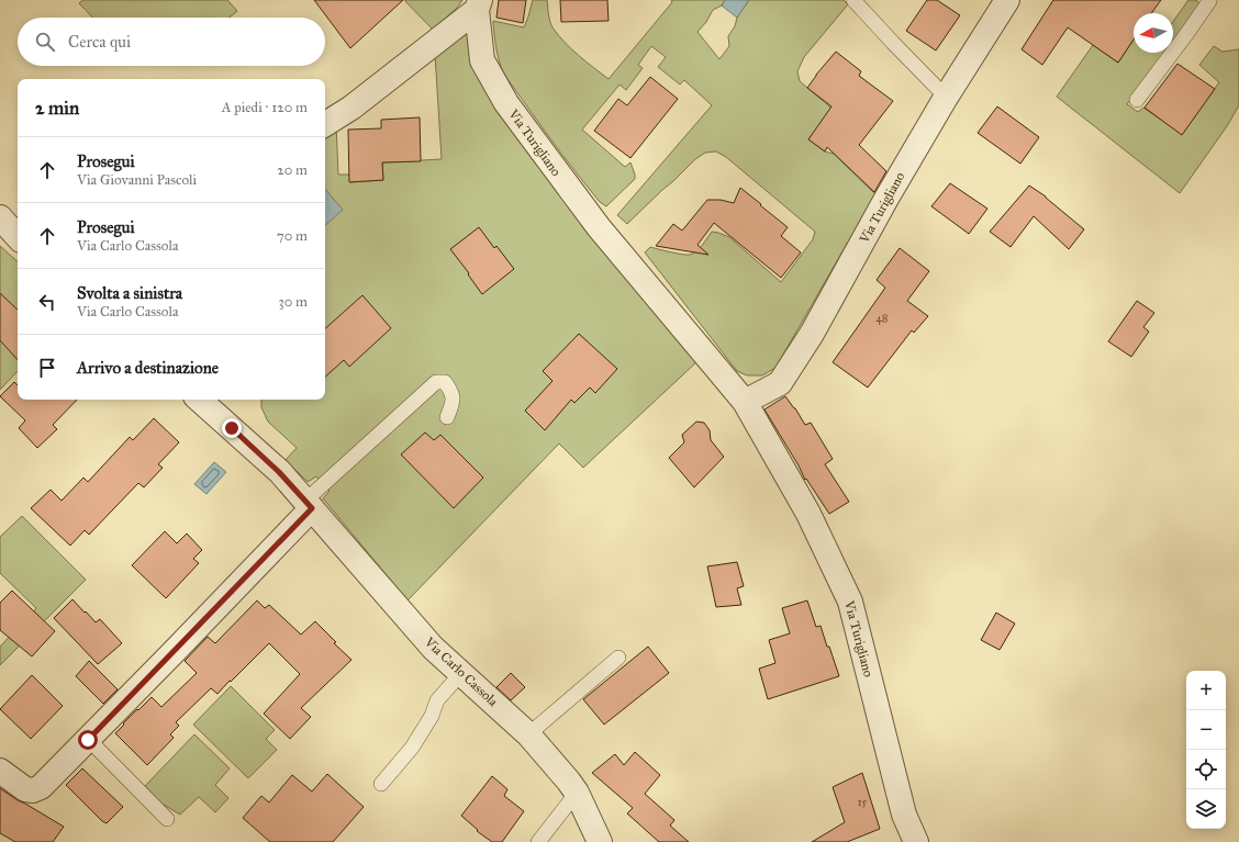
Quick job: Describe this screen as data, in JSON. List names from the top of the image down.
{
  "streets": {
    "street": ["Via Turigliano", "Via Carlo Cassola"]
  },
  "house_numbers": ["48", "15"],
  "north": "left",
  "page": {
    "search": "Cerca qui",
    "heading": ["2 min", "A piedi · 120 m"],
    "list": [
      ["Prosegui", "Via Giovanni Pascoli", "20 m"],
      ["Prosegui", "Via Carlo Cassola", "70 m"],
      ["Svolta a sinistra", "Via Carlo Cassola", "30 m"],
      "Arrivo a destinazione"
    ],
    "map_buttons": ["+", "−"]
  }
}
